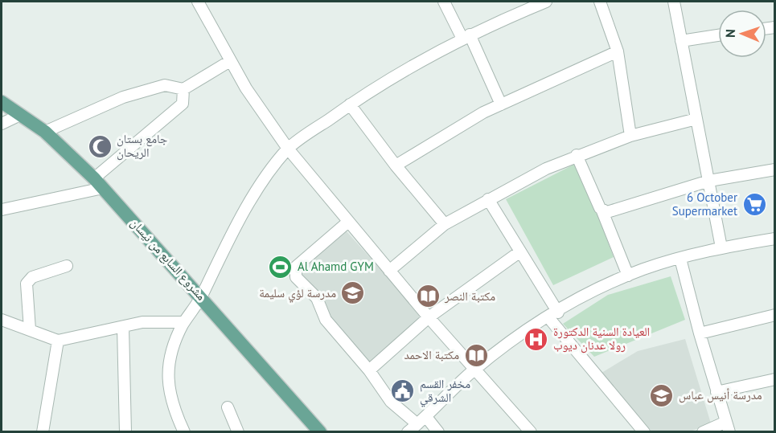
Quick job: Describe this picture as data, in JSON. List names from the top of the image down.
{
  "streets": {
    "main road": ["مشروع السابع من نيسان"]
  },
  "places": {
    "mosque": ["جامع بستان الريحان"],
    "supermarket": ["6 October Supermarket"],
    "sports": ["Al Ahamd GYM"],
    "school or university": ["مدرسة لؤي سليمة", "مدرسة أنيس عباس"],
    "library": ["مكتبة النصر", "مكتبة الاحمد"],
    "hospital": ["العيادة السنية الدكتورة رولا عدنان ديوب"],
    "public building": ["مخفر القسم الشرقي"]
  },
  "north": "left"
}
